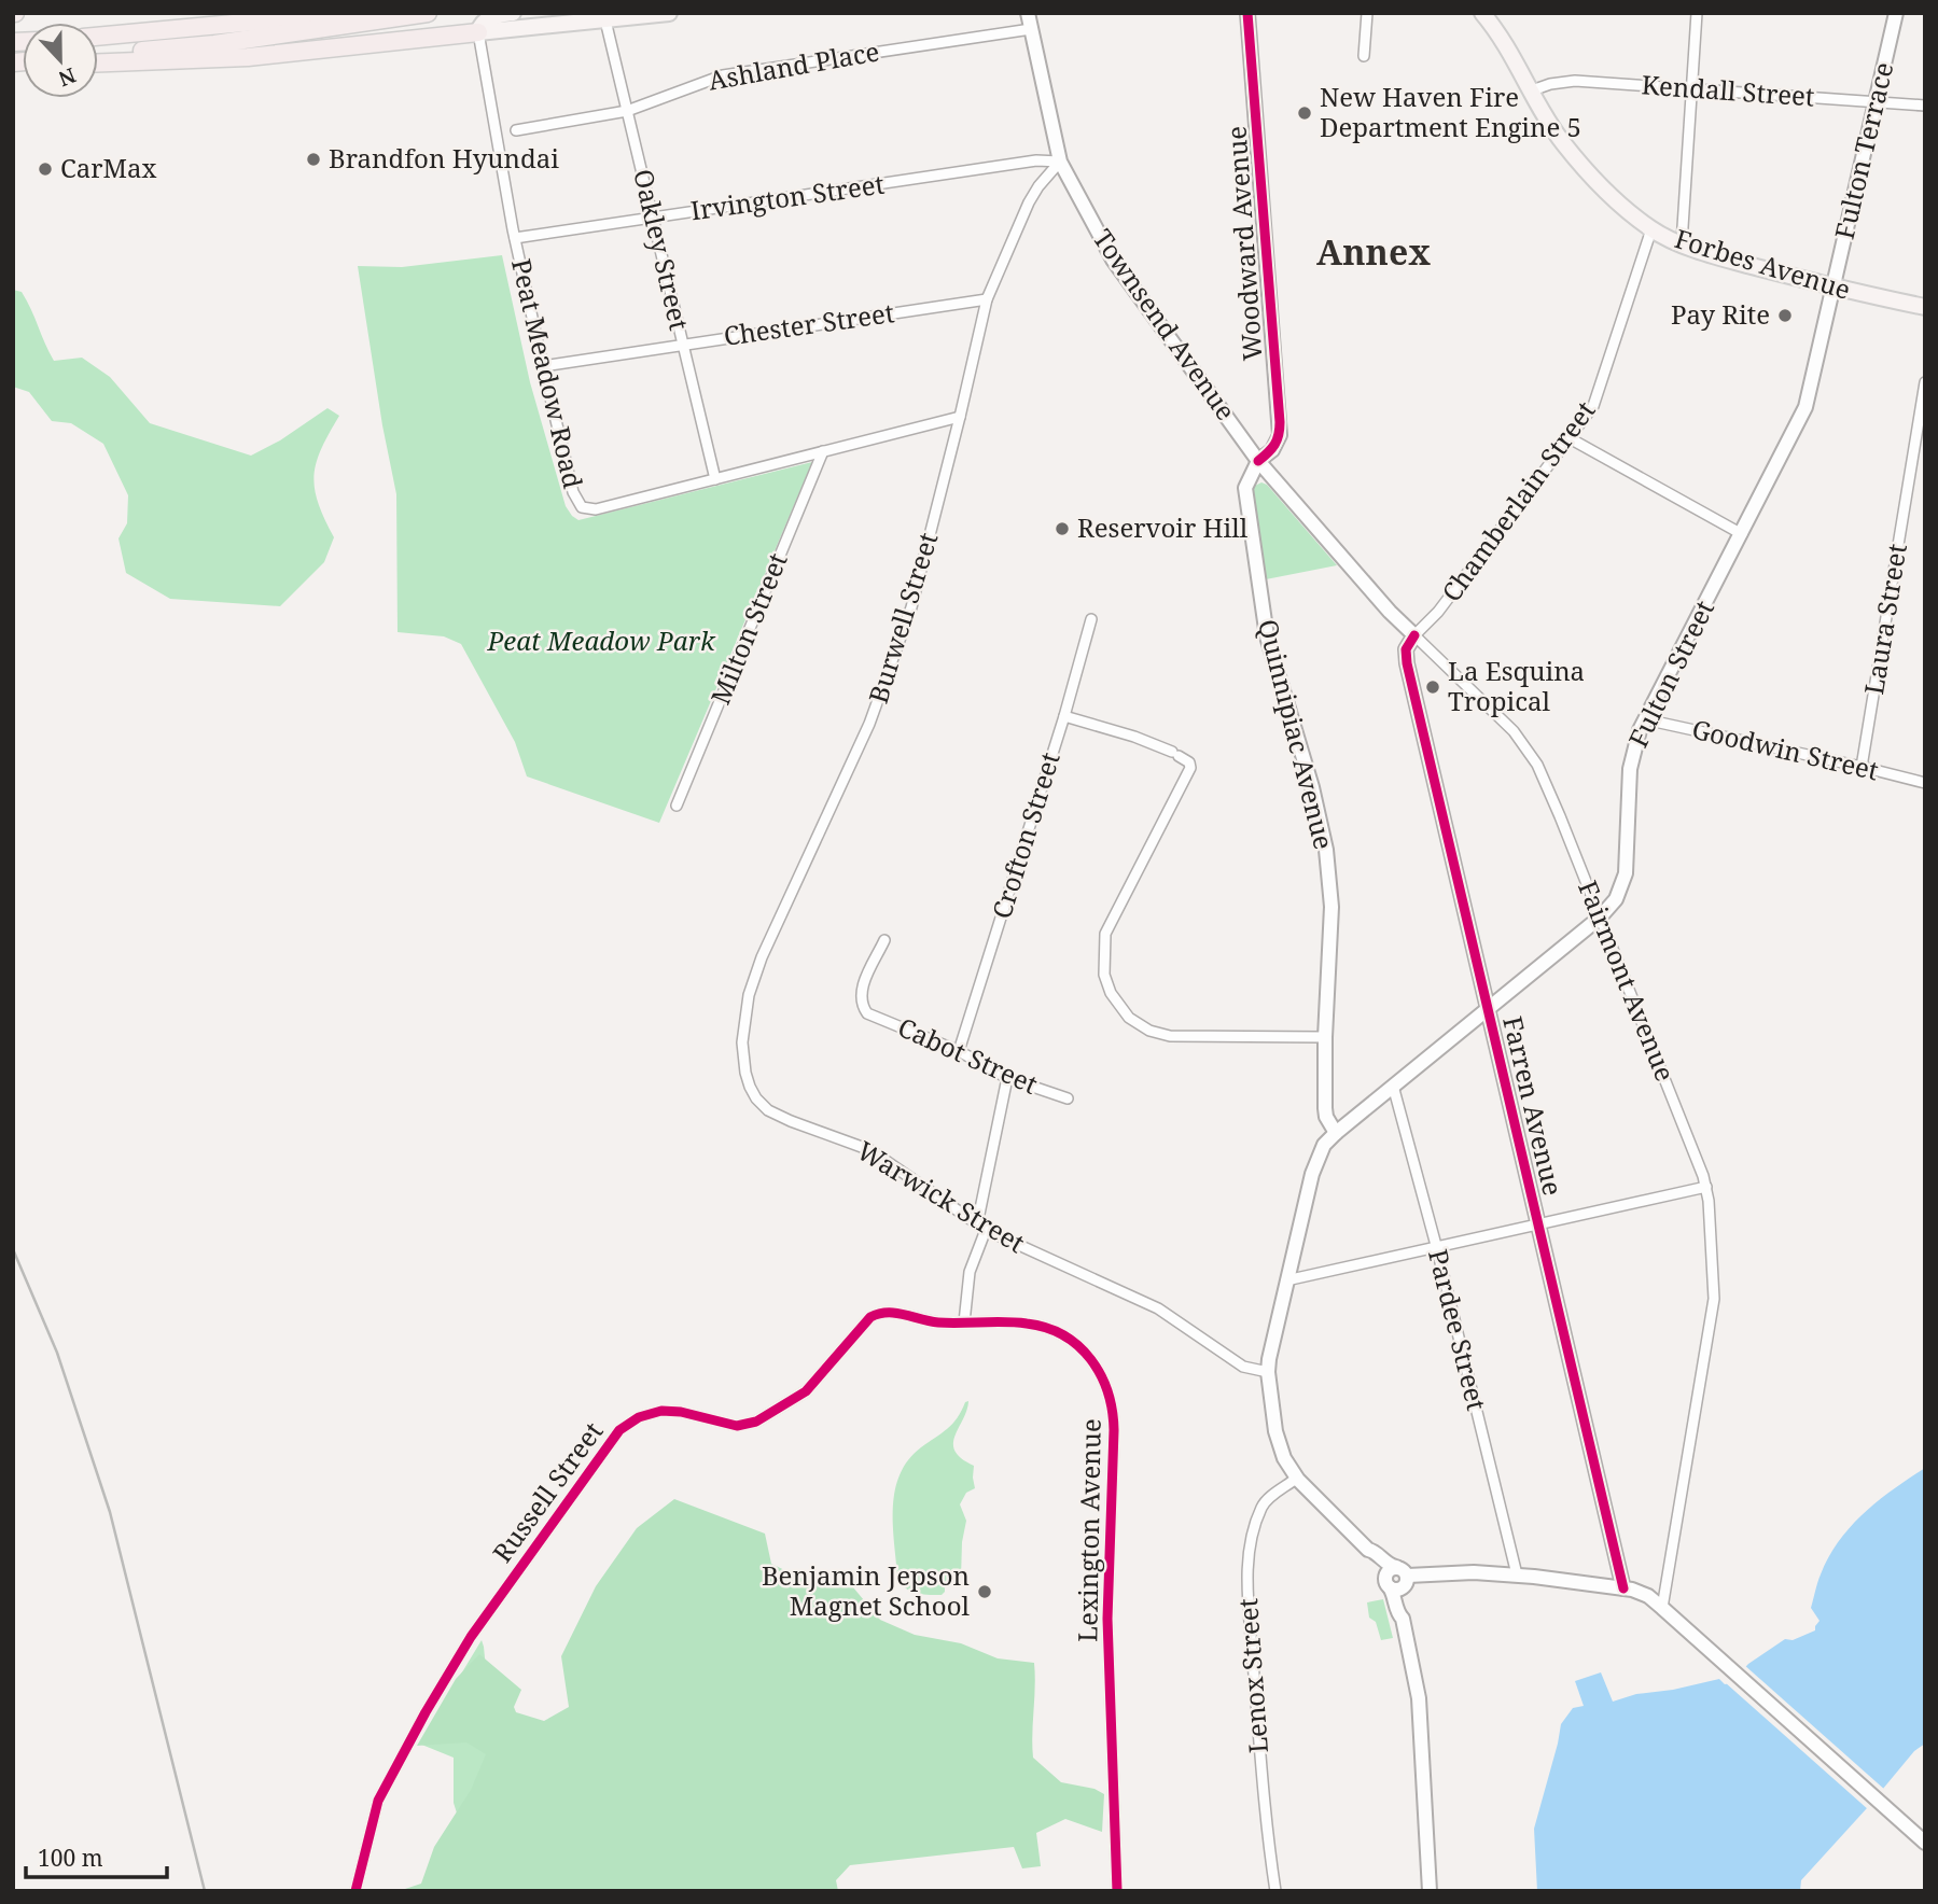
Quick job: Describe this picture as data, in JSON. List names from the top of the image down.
{
  "streets": {
    "main road": [
      "Fulton Terrace",
      "Woodward Avenue",
      "Forbes Avenue",
      "Townsend Avenue",
      "Fulton Street",
      "Quinnipiac Avenue",
      "Fairmont Avenue",
      "Farren Avenue"
    ],
    "street": [
      "Ashland Place",
      "Kendall Street",
      "Irvington Street",
      "Oakley Street",
      "Chester Street",
      "Peat Meadow Road",
      "Chamberlain Street",
      "Burwell Street",
      "Laura Street",
      "Milton Street",
      "Goodwin Street",
      "Crofton Street",
      "Cabot Street",
      "Warwick Street",
      "Pardee Street",
      "Russell Street",
      "Lexington Avenue",
      "Lenox Street"
    ]
  },
  "crossings": [
    ["Ashland Place", "Oakley Street"],
    ["Ashland Place", "Townsend Avenue"],
    ["Kendall Street", "Fulton Terrace"],
    ["Kendall Street", "Forbes Avenue"],
    ["Fulton Terrace", "Forbes Avenue"],
    ["Fulton Terrace", "Fulton Street"],
    ["Irvington Street", "Oakley Street"],
    ["Irvington Street", "Townsend Avenue"],
    ["Irvington Street", "Peat Meadow Road"],
    ["Irvington Street", "Burwell Street"],
    ["Woodward Avenue", "Townsend Avenue"],
    ["Woodward Avenue", "Quinnipiac Avenue"],
    ["Woodward Avenue", "Fairmont Avenue"],
    ["Oakley Street", "Chester Street"],
    ["Oakley Street", "Peat Meadow Road"],
    ["Forbes Avenue", "Chamberlain Street"],
    ["Forbes Avenue", "Fulton Street"],
    ["Chester Street", "Peat Meadow Road"],
    ["Chester Street", "Burwell Street"],
    ["Townsend Avenue", "Burwell Street"],
    ["Townsend Avenue", "Quinnipiac Avenue"],
    ["Townsend Avenue", "Fairmont Avenue"],
    ["Peat Meadow Road", "Burwell Street"],
    ["Peat Meadow Road", "Milton Street"],
    ["Chamberlain Street", "Fairmont Avenue"],
    ["Chamberlain Street", "Farren Avenue"],
    ["Burwell Street", "Warwick Street"],
    ["Laura Street", "Goodwin Street"],
    ["Fulton Street", "Quinnipiac Avenue"],
    ["Fulton Street", "Goodwin Street"],
    ["Fulton Street", "Fairmont Avenue"],
    ["Fulton Street", "Farren Avenue"],
    ["Fulton Street", "Pardee Street"],
    ["Quinnipiac Avenue", "Fairmont Avenue"],
    ["Crofton Street", "Cabot Street"],
    ["Fairmont Avenue", "Farren Avenue"],
    ["Russell Street", "Lexington Avenue"]
  ],
  "districts": ["Annex"],
  "parks": ["Peat Meadow Park"],
  "places": [
    "New Haven Fire Department Engine 5",
    "Brandfon Hyundai",
    "CarMax",
    "Pay Rite",
    "Reservoir Hill",
    "La Esquina Tropical",
    "Benjamin Jepson Magnet School"
  ],
  "scale_bar": "100 m",
  "north": "bottom"
}
